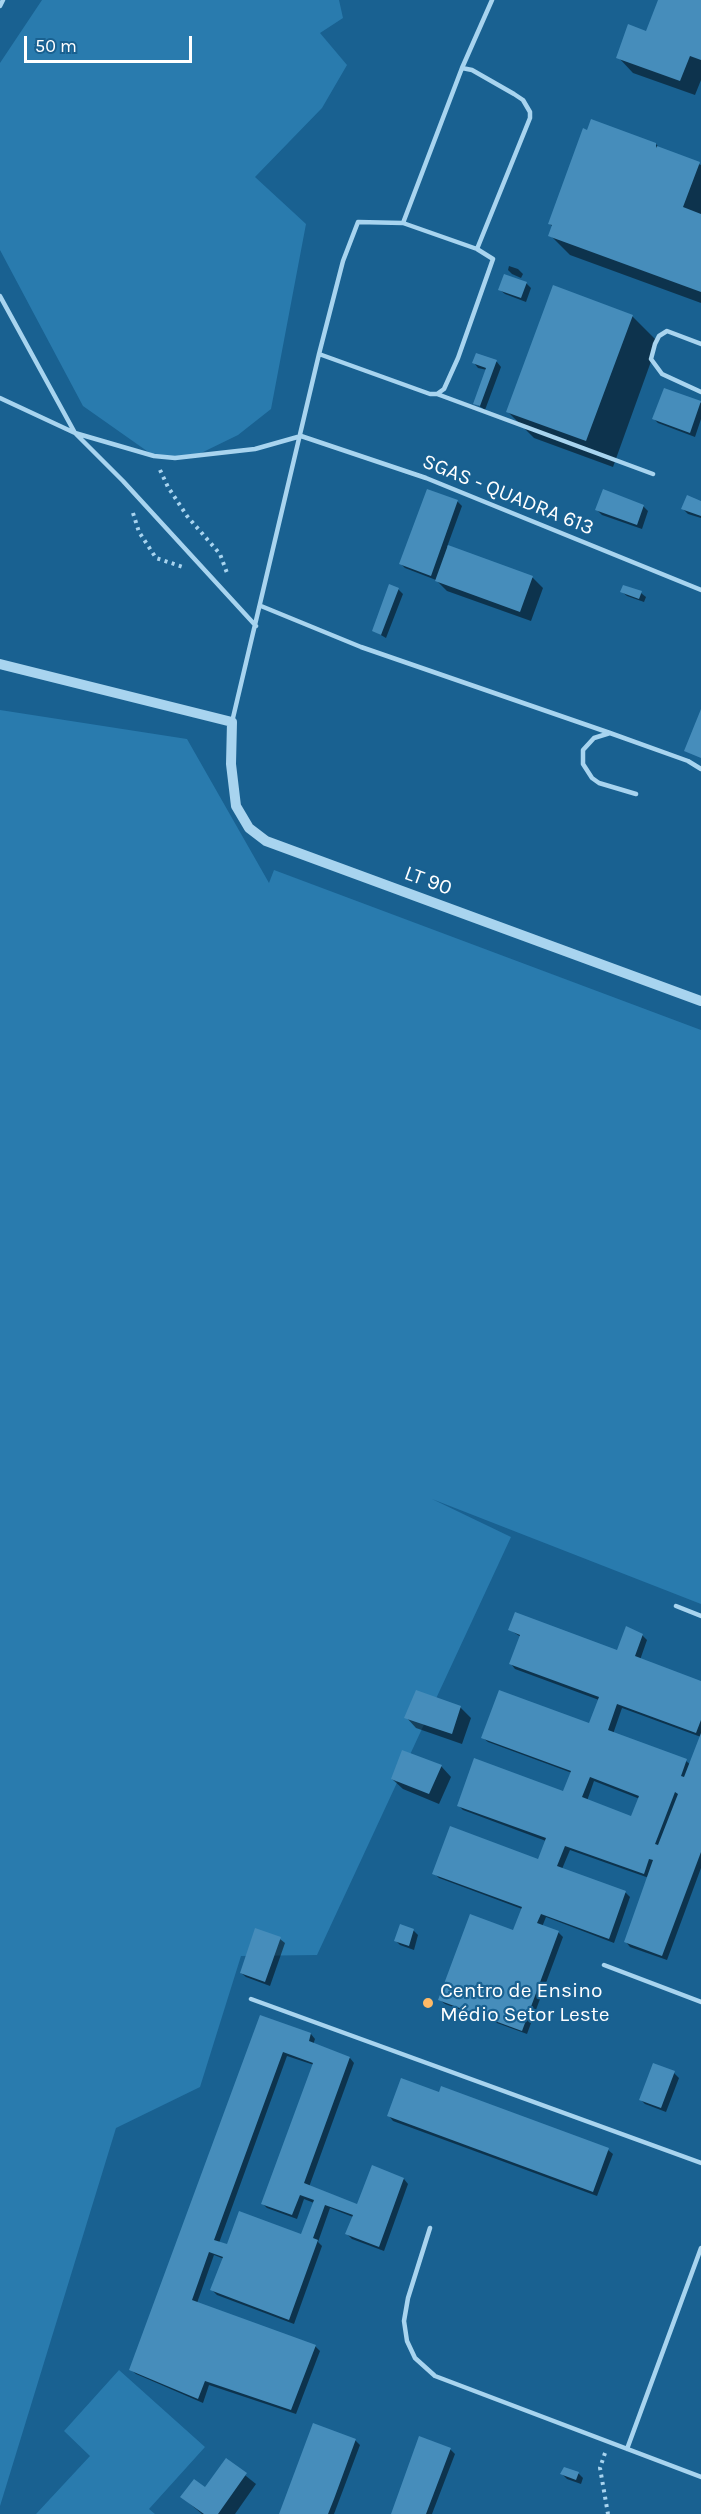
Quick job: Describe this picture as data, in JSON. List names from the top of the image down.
{
  "streets": {
    "street": ["LT 90"],
    "lane": ["SGAS - QUADRA 613"]
  },
  "crossings": [
    ["SGAS - QUADRA 613", "LT 90"]
  ],
  "places": ["Centro de Ensino Médio Setor Leste"],
  "scale_bar": "50 m"
}
